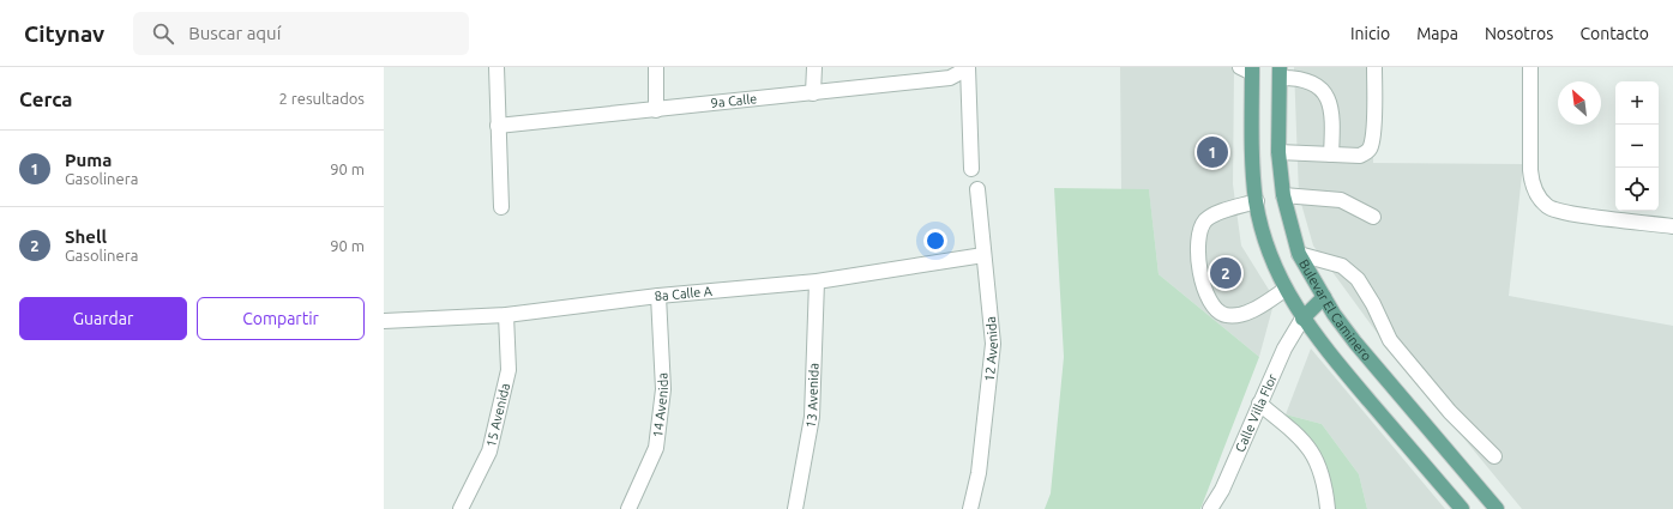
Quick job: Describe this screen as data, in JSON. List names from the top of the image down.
{
  "streets": {
    "main road": ["Bulevar El Caminero"],
    "street": [
      "9a Calle",
      "8a Calle A",
      "12 Avenida",
      "13 Avenida",
      "14 Avenida",
      "Calle Villa Flor",
      "15 Avenida"
    ]
  },
  "crossings": [
    ["8a Calle A", "12 Avenida"],
    ["8a Calle A", "13 Avenida"],
    ["8a Calle A", "14 Avenida"],
    ["8a Calle A", "15 Avenida"],
    ["Bulevar El Caminero", "Calle Villa Flor"]
  ],
  "north": "top left",
  "page": {
    "header": "Citynav",
    "search": "Buscar aquí",
    "nav": [
      "Inicio",
      "Mapa",
      "Nosotros",
      "Contacto"
    ],
    "heading": ["Cerca", "2 resultados"],
    "map_buttons": ["+", "−"],
    "list": [
      {
        "mark": "1",
        "name": "Puma",
        "note": "Gasolinera",
        "value": "90 m"
      },
      {
        "mark": "2",
        "name": "Shell",
        "note": "Gasolinera",
        "value": "90 m"
      }
    ],
    "pins": ["1", "2"],
    "buttons": ["Guardar", "Compartir"]
  }
}
